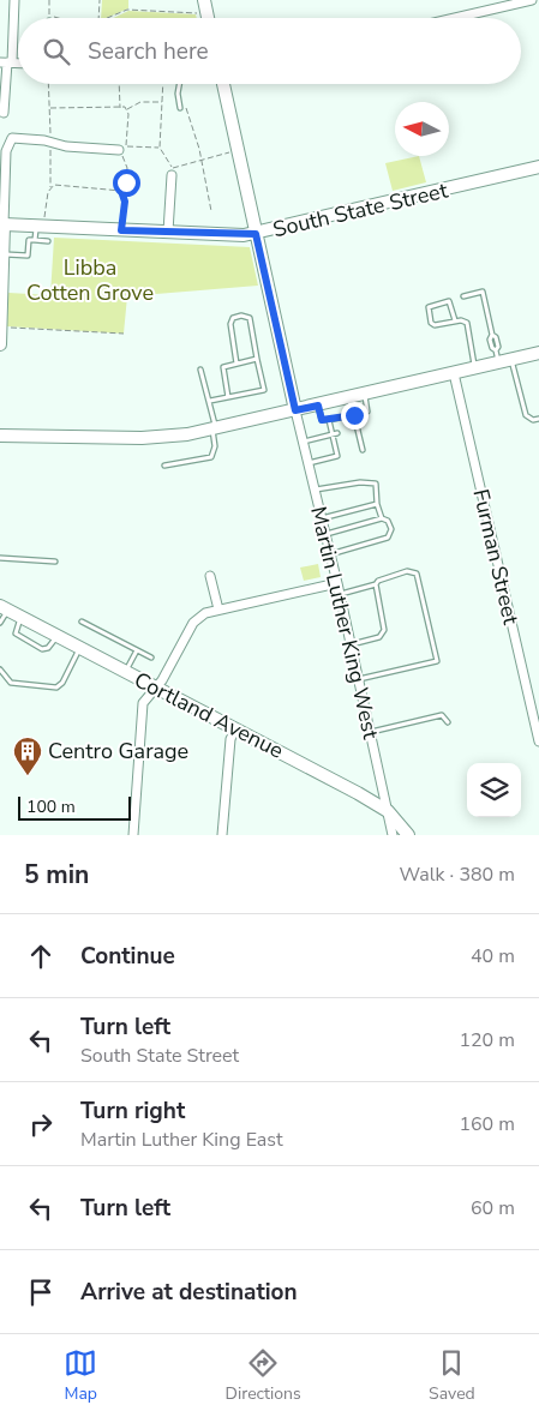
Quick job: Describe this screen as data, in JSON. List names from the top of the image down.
{
  "streets": {
    "street": [
      "South State Street",
      "Furman Street",
      "Martin Luther King West",
      "Cortland Avenue"
    ]
  },
  "crossings": [
    ["Martin Luther King West", "Cortland Avenue"]
  ],
  "parks": ["Libba Cotten Grove"],
  "places": {
    "building": ["Centro Garage"]
  },
  "scale_bar": "100 m",
  "north": "left",
  "page": {
    "search": "Search here",
    "scale": "100 m",
    "heading": ["5 min", "Walk · 380 m"],
    "list": [
      ["Continue", "40 m"],
      ["Turn left", "South State Street", "120 m"],
      ["Turn right", "Martin Luther King East", "160 m"],
      ["Turn left", "60 m"],
      "Arrive at destination"
    ],
    "nav": ["Map", "Directions", "Saved"]
  }
}
